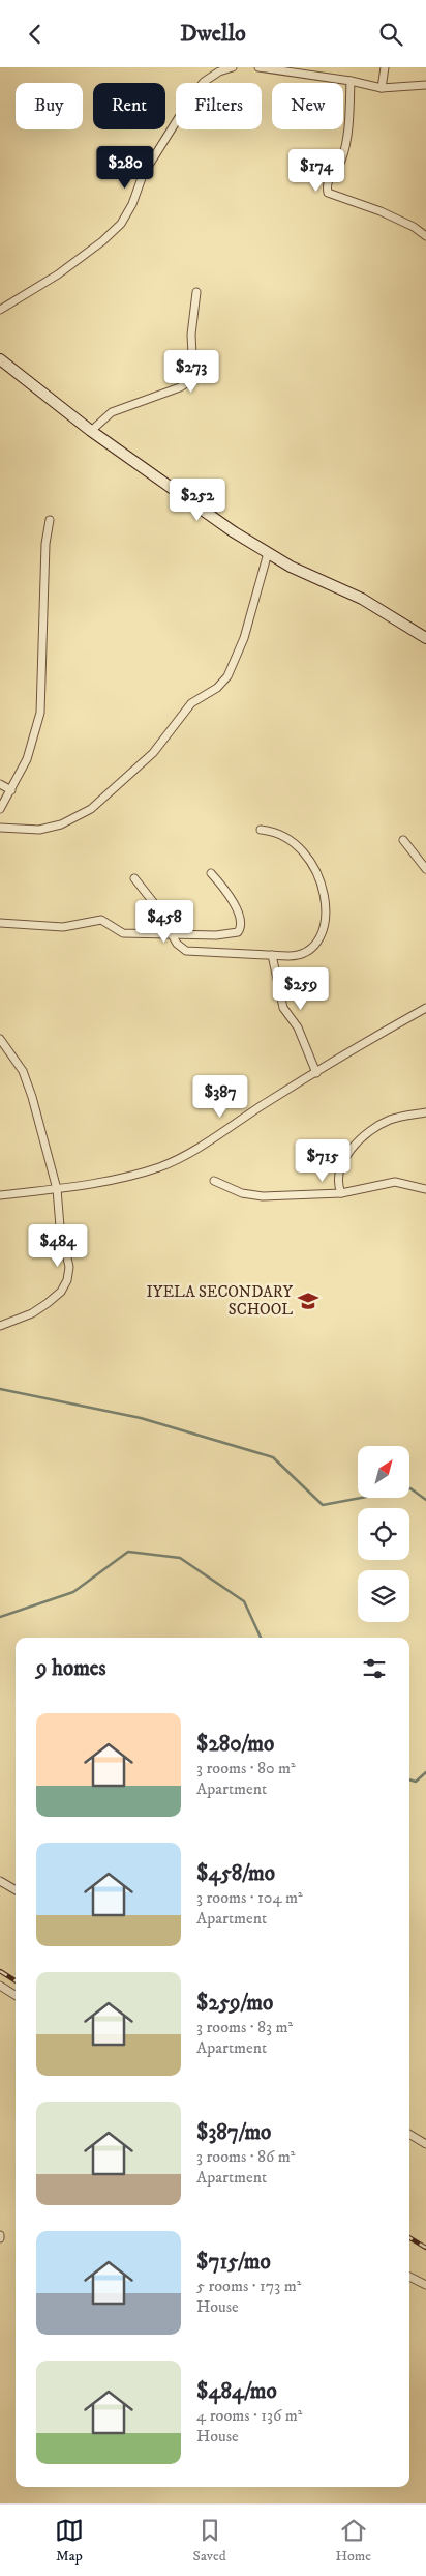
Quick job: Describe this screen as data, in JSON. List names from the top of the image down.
{
  "places": {
    "school or university": ["IYELA SECONDARY SCHOOL"]
  },
  "north": "top right",
  "page": {
    "header": "Dwello",
    "chip": [
      "Buy",
      "Rent",
      "Filters",
      "New"
    ],
    "price": [
      "$280",
      "$174",
      "$273",
      "$252",
      "$458",
      "$259",
      "$387",
      "$715",
      "$484"
    ],
    "heading": "9 homes",
    "list": [
      {
        "name": "$280/mo",
        "note": "3 rooms · 80 m² · Apartment"
      },
      {
        "name": "$458/mo",
        "note": "3 rooms · 104 m² · Apartment"
      },
      {
        "name": "$259/mo",
        "note": "3 rooms · 83 m² · Apartment"
      },
      {
        "name": "$387/mo",
        "note": "3 rooms · 86 m² · Apartment"
      },
      {
        "name": "$715/mo",
        "note": "5 rooms · 173 m² · House"
      },
      {
        "name": "$484/mo",
        "note": "4 rooms · 136 m² · House"
      }
    ],
    "tabs": ["Map", "Saved", "Home"]
  }
}
